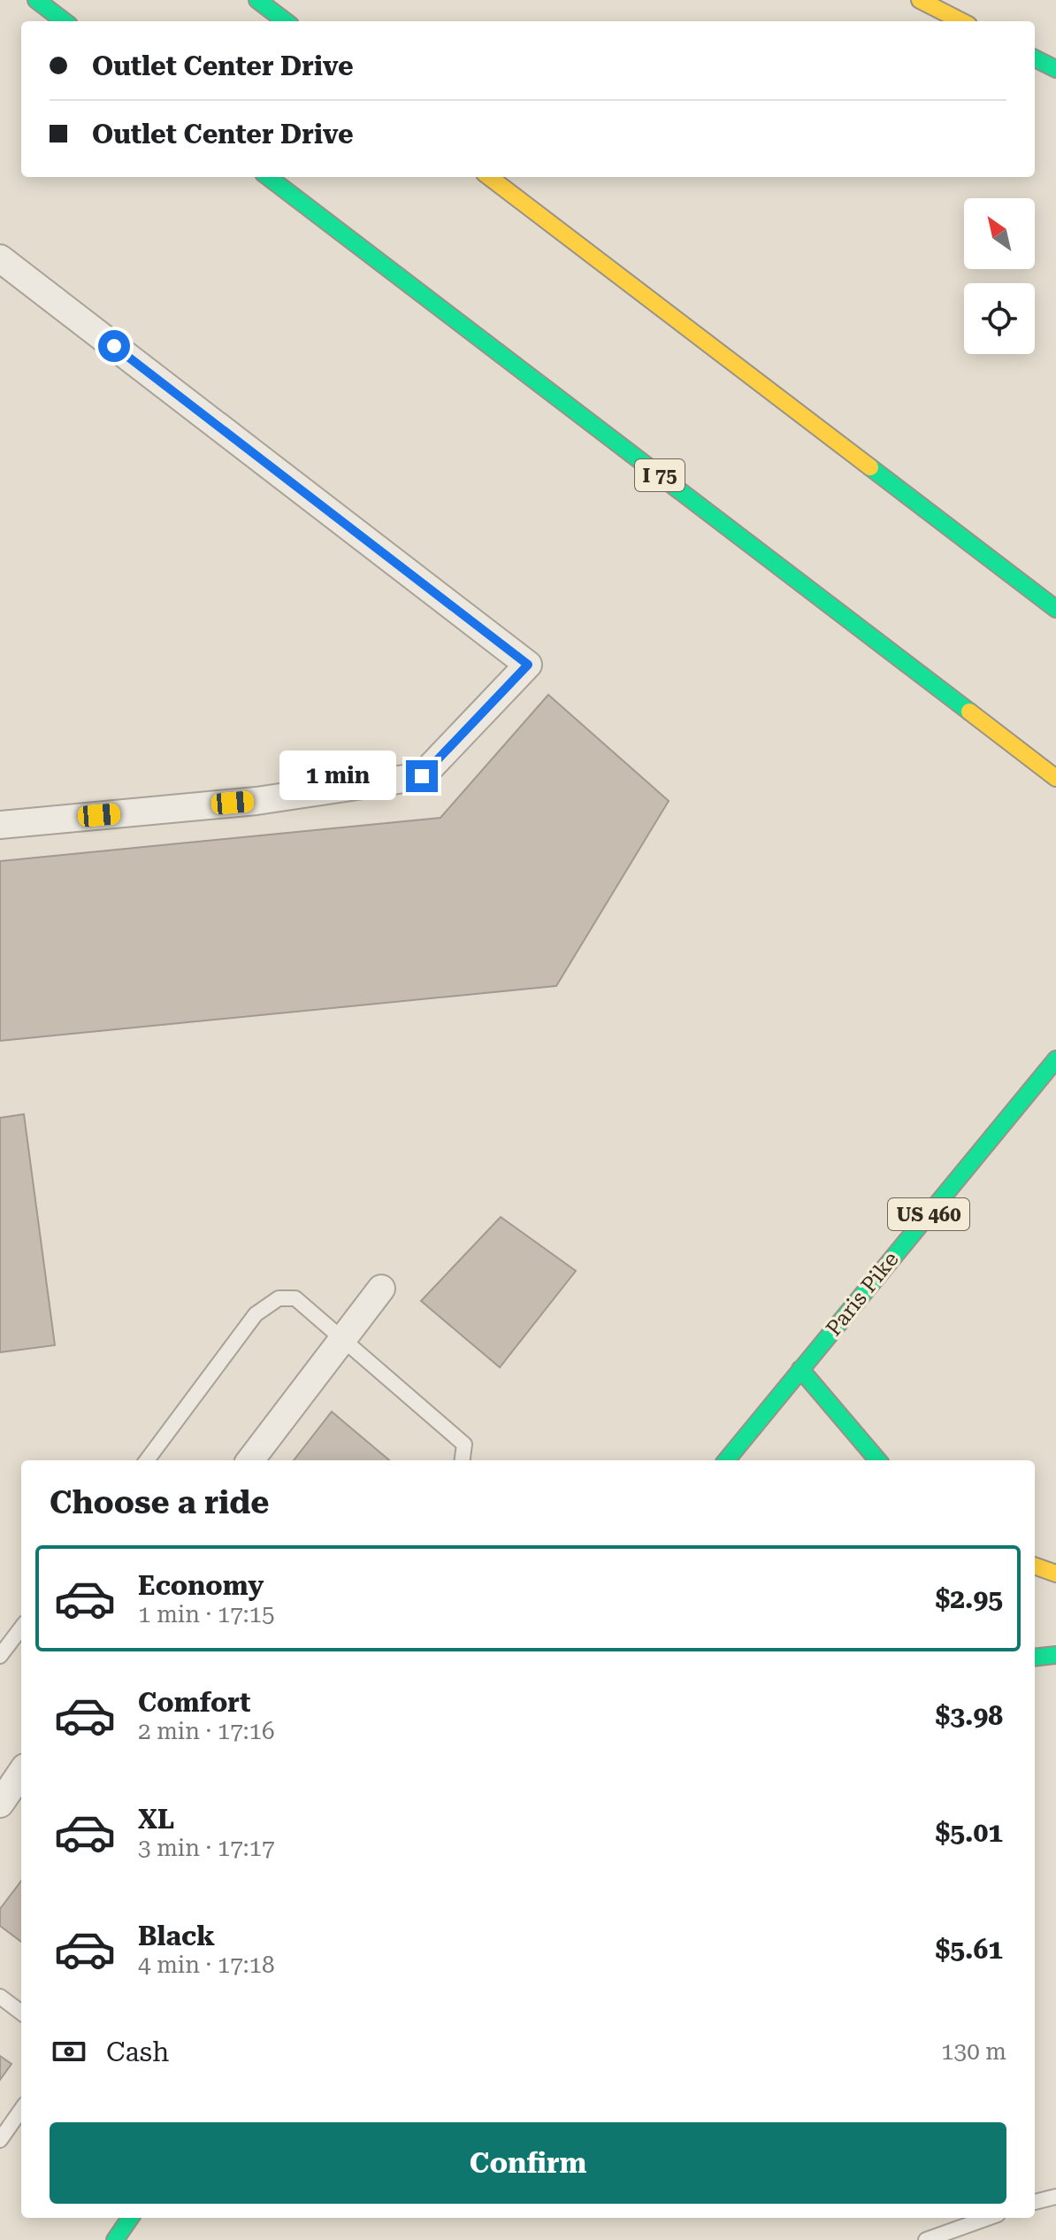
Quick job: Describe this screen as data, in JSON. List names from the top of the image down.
{
  "streets": {
    "main road": ["I 75", "US 460", "Paris Pike"]
  },
  "north": "top left",
  "page": {
    "banner": ["Outlet Center Drive", "Outlet Center Drive"],
    "bubble": "1 min",
    "heading": "Choose a ride",
    "list": [
      {
        "name": "Economy",
        "note": "1 min · 17:15",
        "value": "$2.95"
      },
      {
        "name": "Comfort",
        "note": "2 min · 17:16",
        "value": "$3.98"
      },
      {
        "name": "XL",
        "note": "3 min · 17:17",
        "value": "$5.01"
      },
      {
        "name": "Black",
        "note": "4 min · 17:18",
        "value": "$5.61"
      }
    ],
    "pay": ["Cash", "130 m"],
    "buttons": "Confirm"
  }
}
